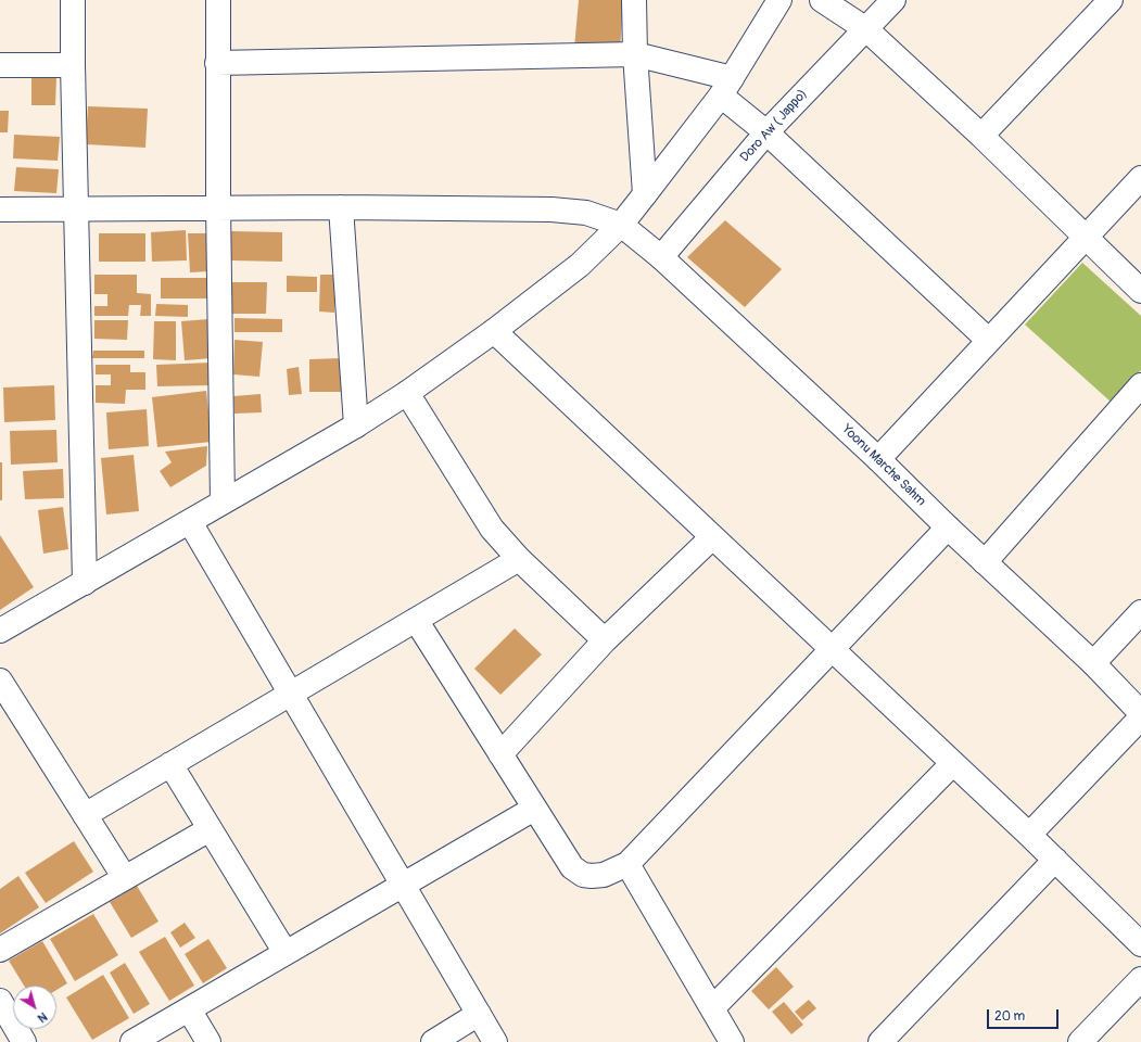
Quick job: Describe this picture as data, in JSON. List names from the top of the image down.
{
  "streets": {
    "street": ["Doro Aw ( Jappo)", "Yoonu Marche Sahm"]
  },
  "crossings": [
    ["Doro Aw ( Jappo)", "Yoonu Marche Sahm"]
  ],
  "scale_bar": "20 m",
  "north": "bottom right"
}
